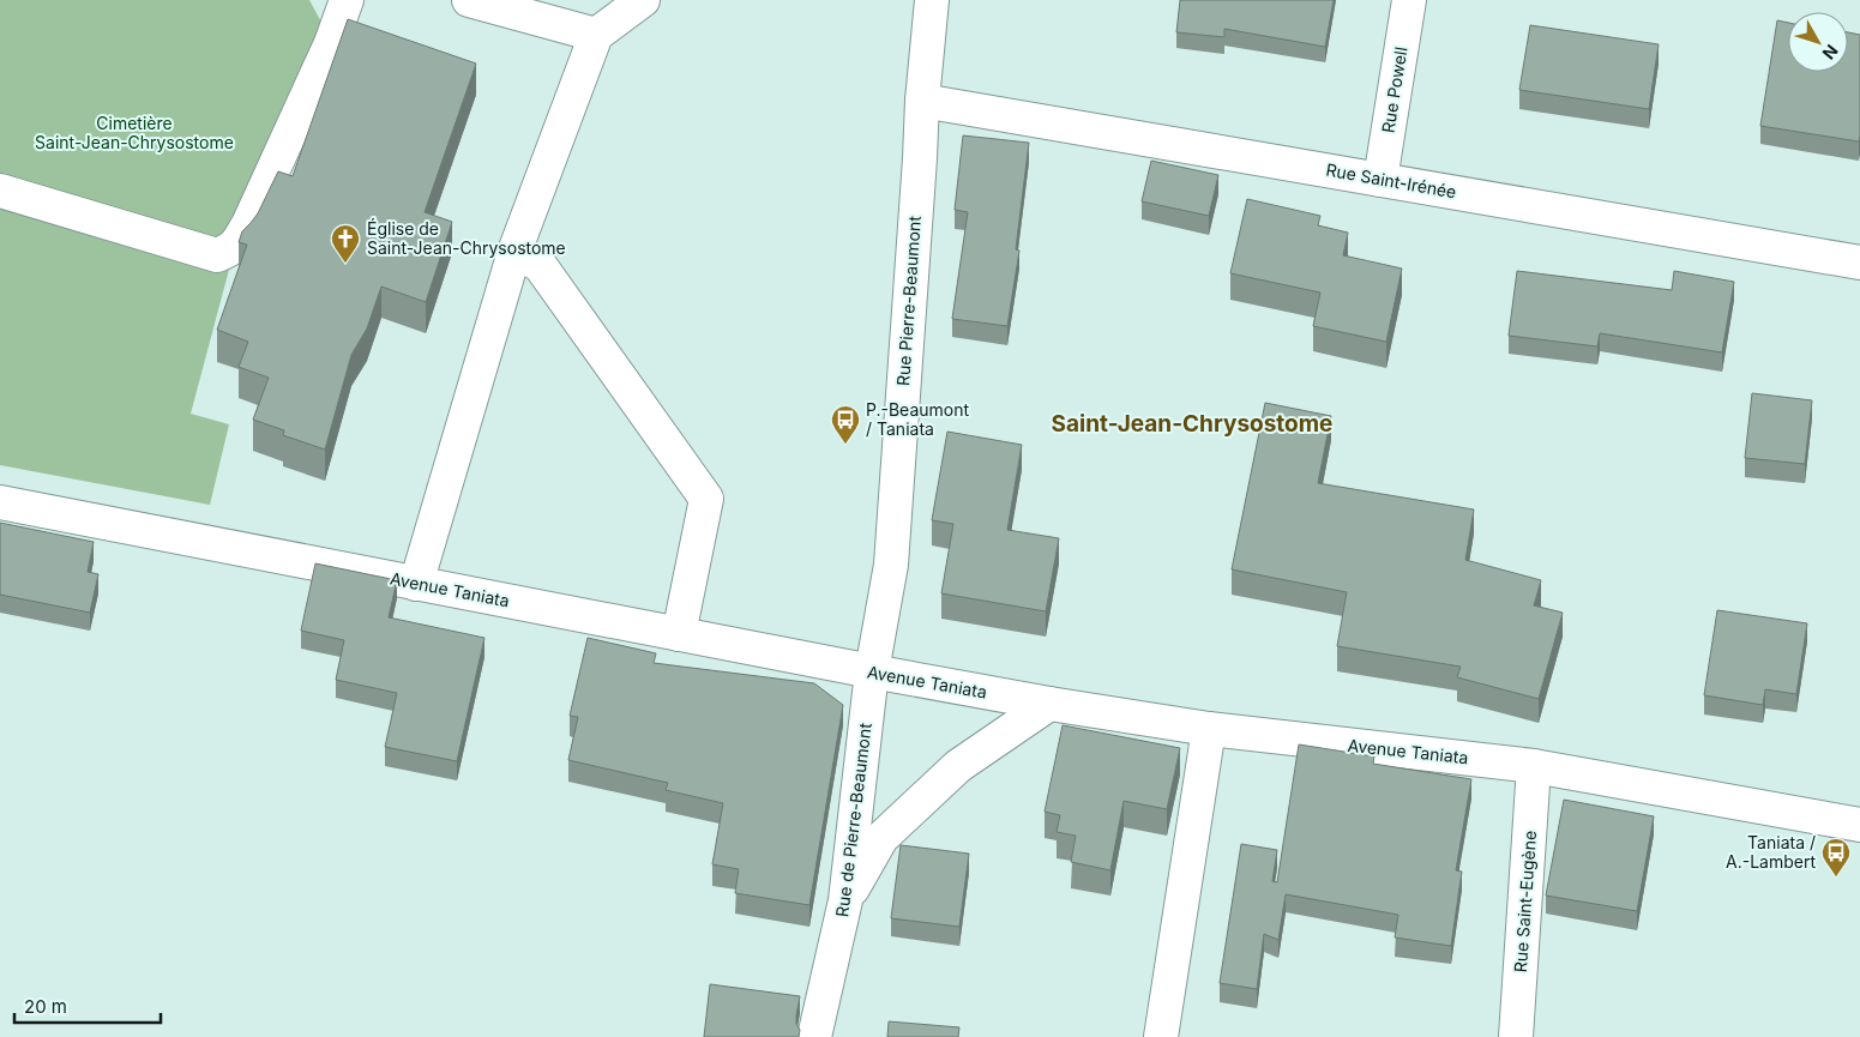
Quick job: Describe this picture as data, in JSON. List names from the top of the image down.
{
  "streets": {
    "main road": [
      "Rue Powell",
      "Rue Saint-Irénée",
      "Rue Pierre-Beaumont",
      "Avenue Taniata",
      "Rue de Pierre-Beaumont",
      "Rue Saint-Eugène"
    ]
  },
  "crossings": [
    ["Rue Powell", "Rue Saint-Irénée"],
    ["Rue Saint-Irénée", "Rue Pierre-Beaumont"],
    ["Rue Pierre-Beaumont", "Avenue Taniata"],
    ["Rue Pierre-Beaumont", "Rue de Pierre-Beaumont"],
    ["Avenue Taniata", "Rue de Pierre-Beaumont"],
    ["Avenue Taniata", "Rue Saint-Eugène"]
  ],
  "districts": ["Saint-Jean-Chrysostome"],
  "parks": ["Cimetière Saint-Jean-Chrysostome"],
  "places": {
    "church": ["Église de Saint-Jean-Chrysostome"],
    "bus stop": ["P.-Beaumont / Taniata", "Taniata / A.-Lambert"]
  },
  "scale_bar": "20 m",
  "north": "bottom right"
}
